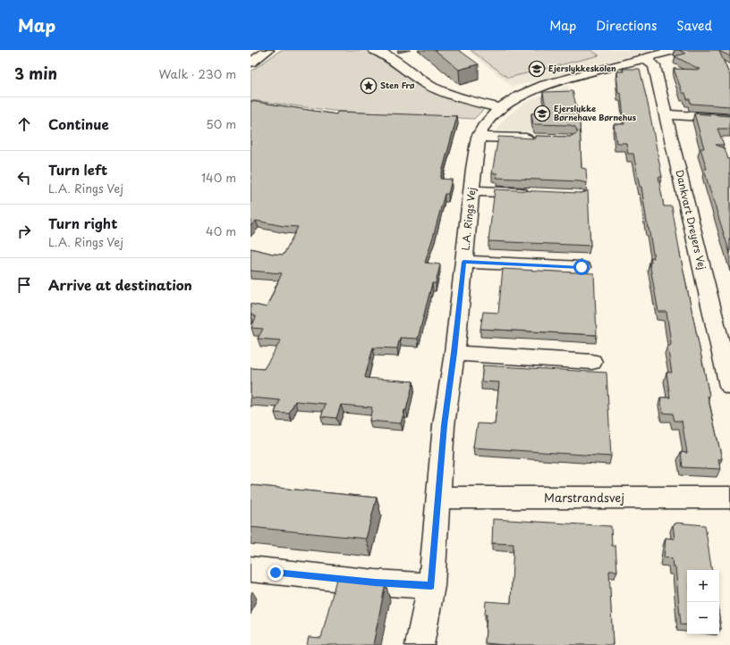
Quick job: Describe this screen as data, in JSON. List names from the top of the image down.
{
  "streets": {
    "street": ["L.A. Rings Vej", "Dankvart Dreyers Vej", "Marstrandsvej"]
  },
  "crossings": [
    ["L.A. Rings Vej", "Dankvart Dreyers Vej"],
    ["L.A. Rings Vej", "Marstrandsvej"]
  ],
  "places": {
    "school or university": ["Ejerslykkeskolen", "Ejerslykke Børnehave Børnehus"],
    "place": ["Sten Frø"]
  },
  "page": {
    "header": "Map",
    "nav": ["Map", "Directions", "Saved"],
    "heading": ["3 min", "Walk · 230 m"],
    "list": [
      ["Continue", "50 m"],
      ["Turn left", "L.A. Rings Vej", "140 m"],
      ["Turn right", "L.A. Rings Vej", "40 m"],
      "Arrive at destination"
    ],
    "map_buttons": ["+", "−"]
  }
}
